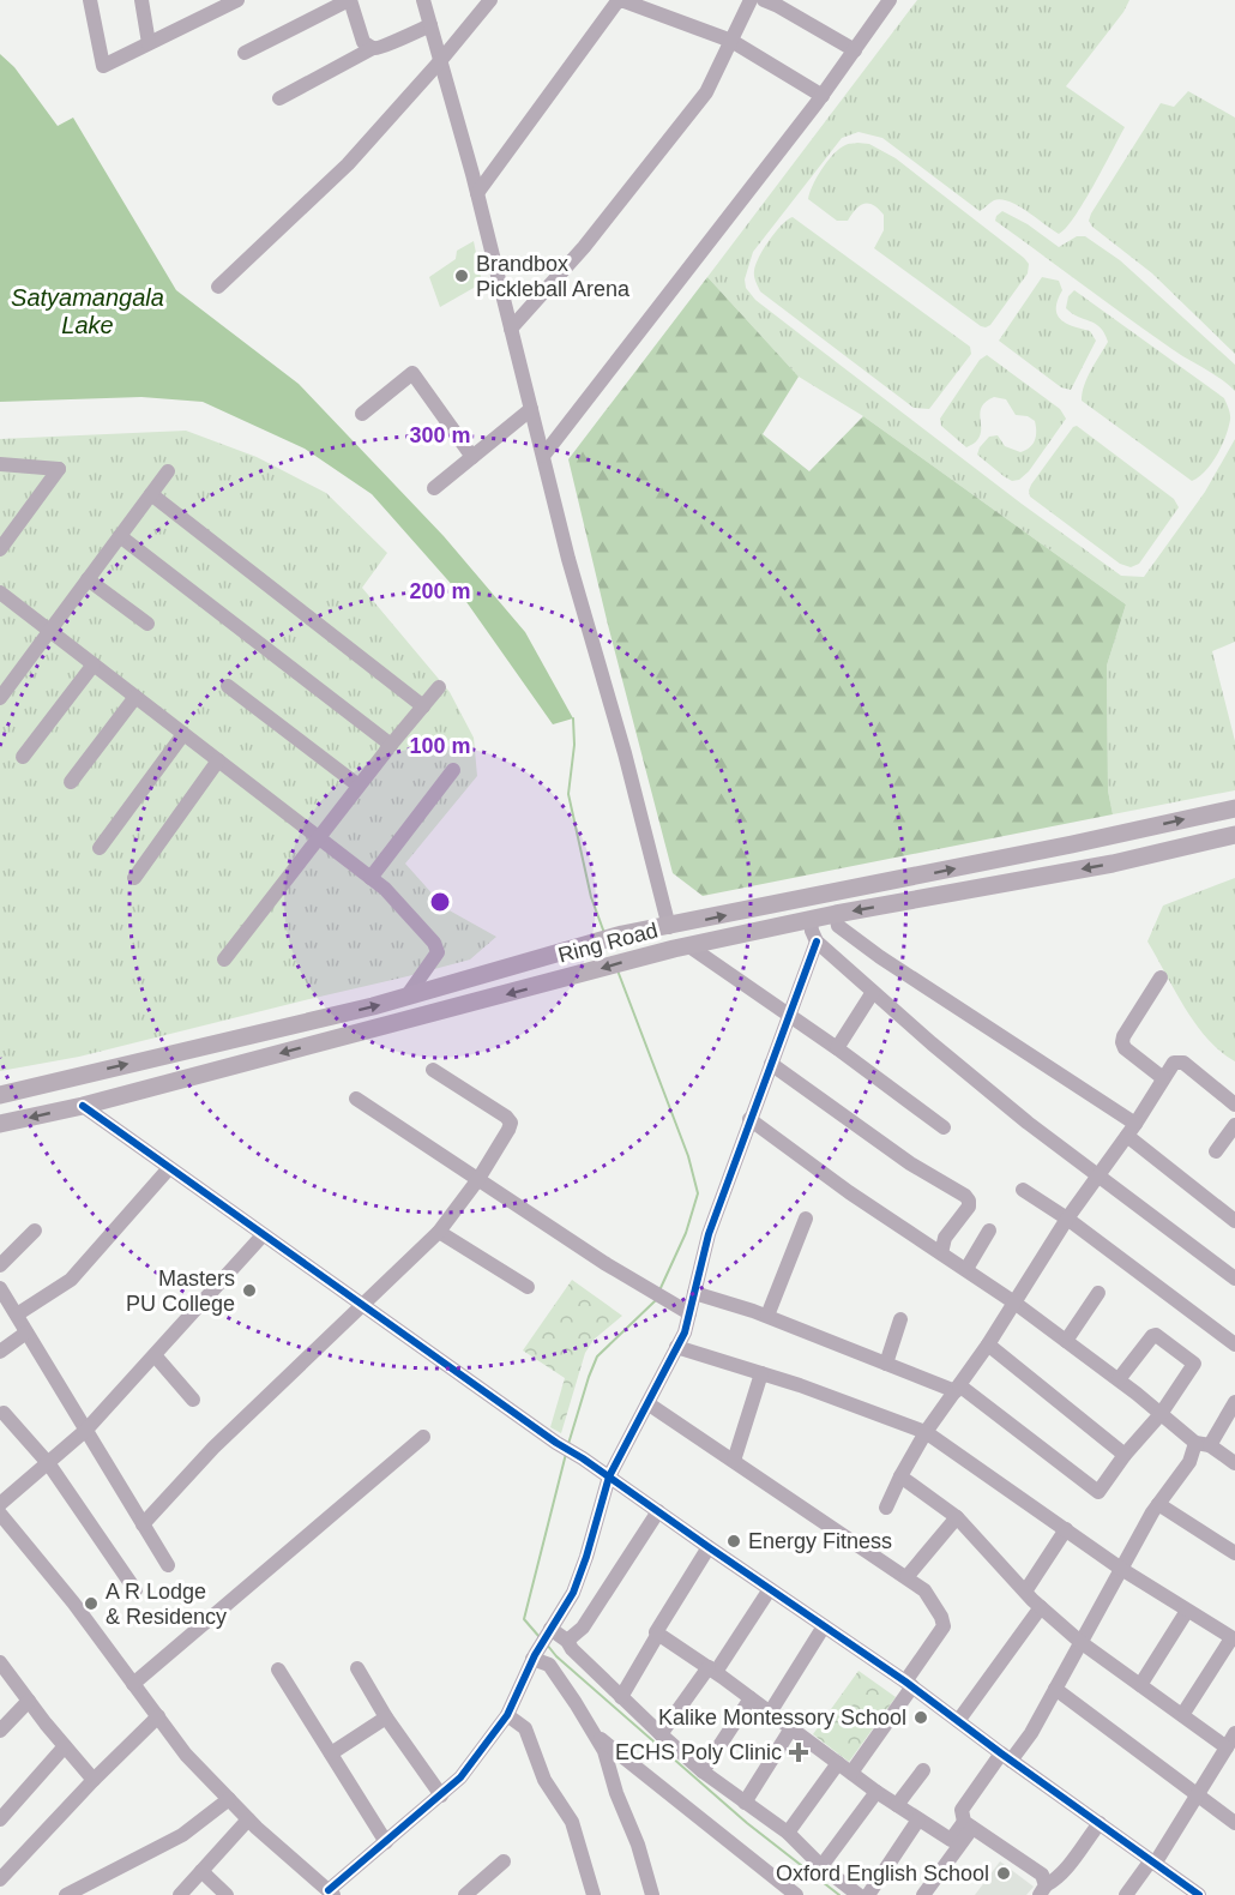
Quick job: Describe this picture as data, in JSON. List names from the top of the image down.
{
  "streets": {
    "main road": ["Ring Road"]
  },
  "water": ["Satyamangala Lake"],
  "places": {
    "other": [
      "Brandbox Pickleball Arena",
      "Masters PU College",
      "Energy Fitness",
      "A R Lodge & Residency",
      "Kalike Montessory School",
      "Oxford English School"
    ],
    "health": ["ECHS Poly Clinic"]
  },
  "rings": ["300 m", "200 m", "100 m"]
}
